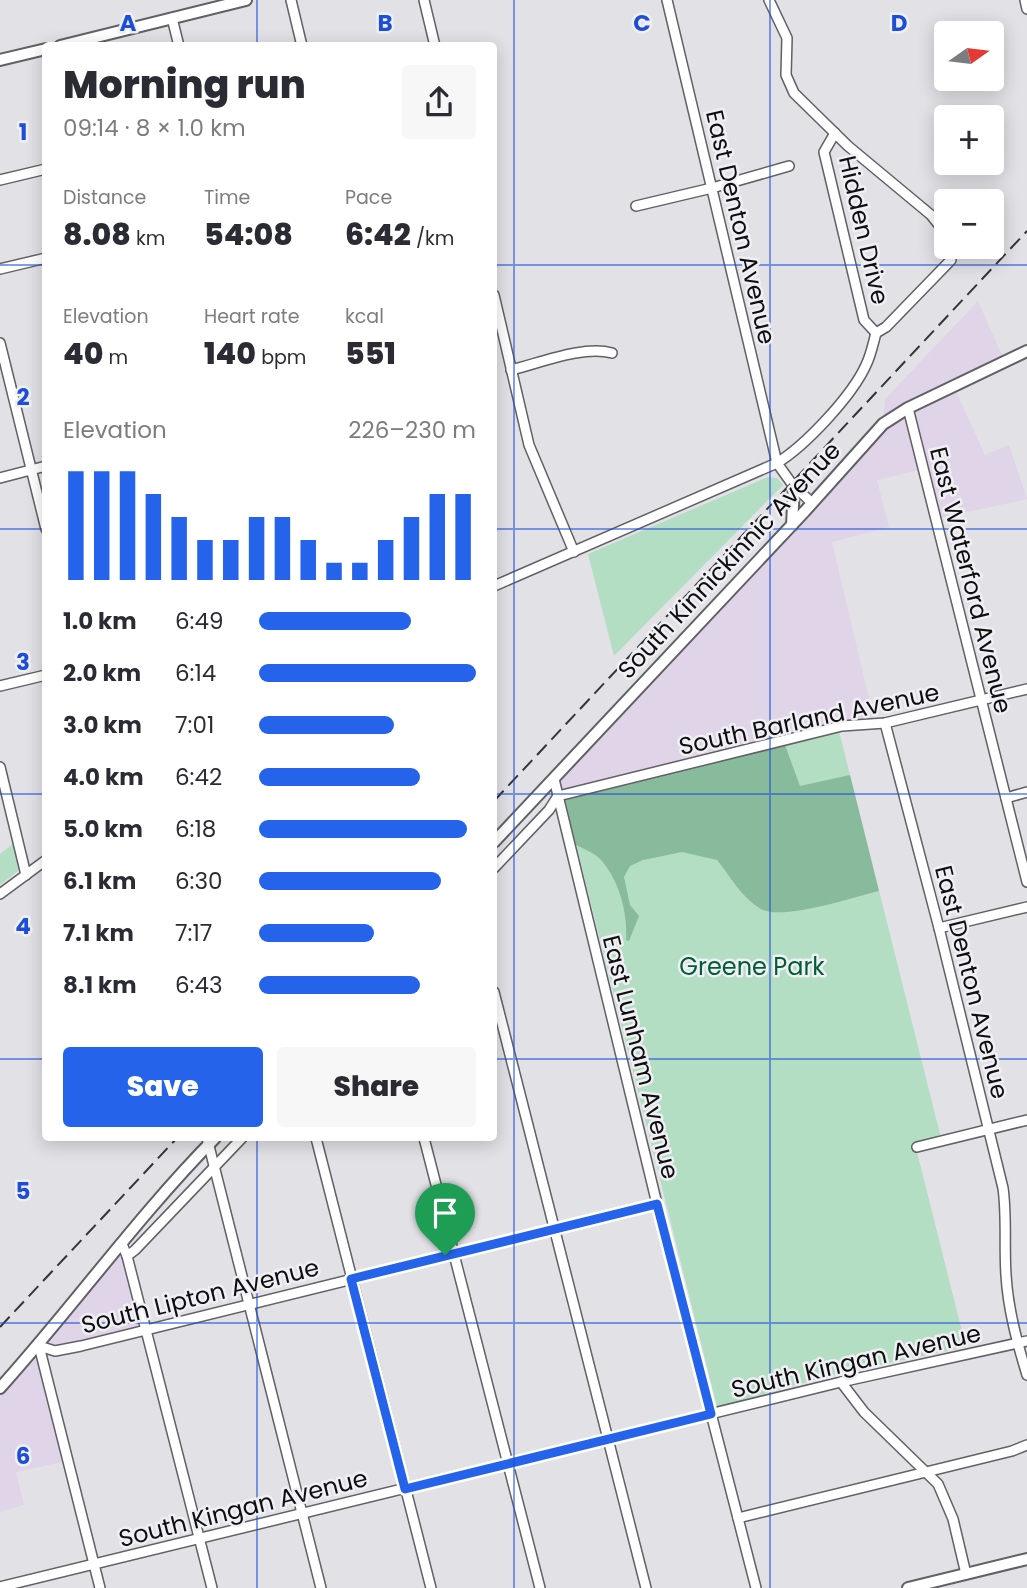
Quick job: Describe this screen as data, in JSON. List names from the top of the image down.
{
  "streets": {
    "street": [
      "East Denton Avenue",
      "Hidden Drive",
      "South Kinnickinnic Avenue",
      "East Waterford Avenue",
      "South Barland Avenue",
      "East Lunham Avenue",
      "South Lipton Avenue",
      "South Kingan Avenue"
    ]
  },
  "crossings": [
    ["East Denton Avenue", "Hidden Drive"],
    ["East Denton Avenue", "South Barland Avenue"],
    ["East Denton Avenue", "South Kingan Avenue"],
    ["South Kinnickinnic Avenue", "East Waterford Avenue"],
    ["South Kinnickinnic Avenue", "East Lunham Avenue"],
    ["East Waterford Avenue", "South Barland Avenue"],
    ["South Barland Avenue", "East Lunham Avenue"],
    ["East Lunham Avenue", "South Lipton Avenue"],
    ["East Lunham Avenue", "South Kingan Avenue"]
  ],
  "parks": ["Greene Park"],
  "north": "right",
  "page": {
    "map_buttons": ["+", "−"],
    "heading": ["Morning run", "09:14 · 8 × 1.0 km"],
    "stats": [
      ["Distance", "8.08 km"],
      ["Time", "54:08"],
      ["Pace", "6:42 /km"],
      ["Elevation", "40 m"],
      ["Heart rate", "140 bpm"],
      ["kcal", "551"]
    ],
    "chart": ["Elevation", "226–230 m"],
    "list": [
      {
        "name": "1.0 km",
        "note": "6:49"
      },
      {
        "name": "2.0 km",
        "note": "6:14"
      },
      {
        "name": "3.0 km",
        "note": "7:01"
      },
      {
        "name": "4.0 km",
        "note": "6:42"
      },
      {
        "name": "5.0 km",
        "note": "6:18"
      },
      {
        "name": "6.1 km",
        "note": "6:30"
      },
      {
        "name": "7.1 km",
        "note": "7:17"
      },
      {
        "name": "8.1 km",
        "note": "6:43"
      }
    ],
    "buttons": ["Save", "Share"]
  },
  "grid": {
    "columns": [
      "A",
      "B",
      "C",
      "D"
    ],
    "rows": [
      "1",
      "2",
      "3",
      "4",
      "5",
      "6"
    ]
  }
}
